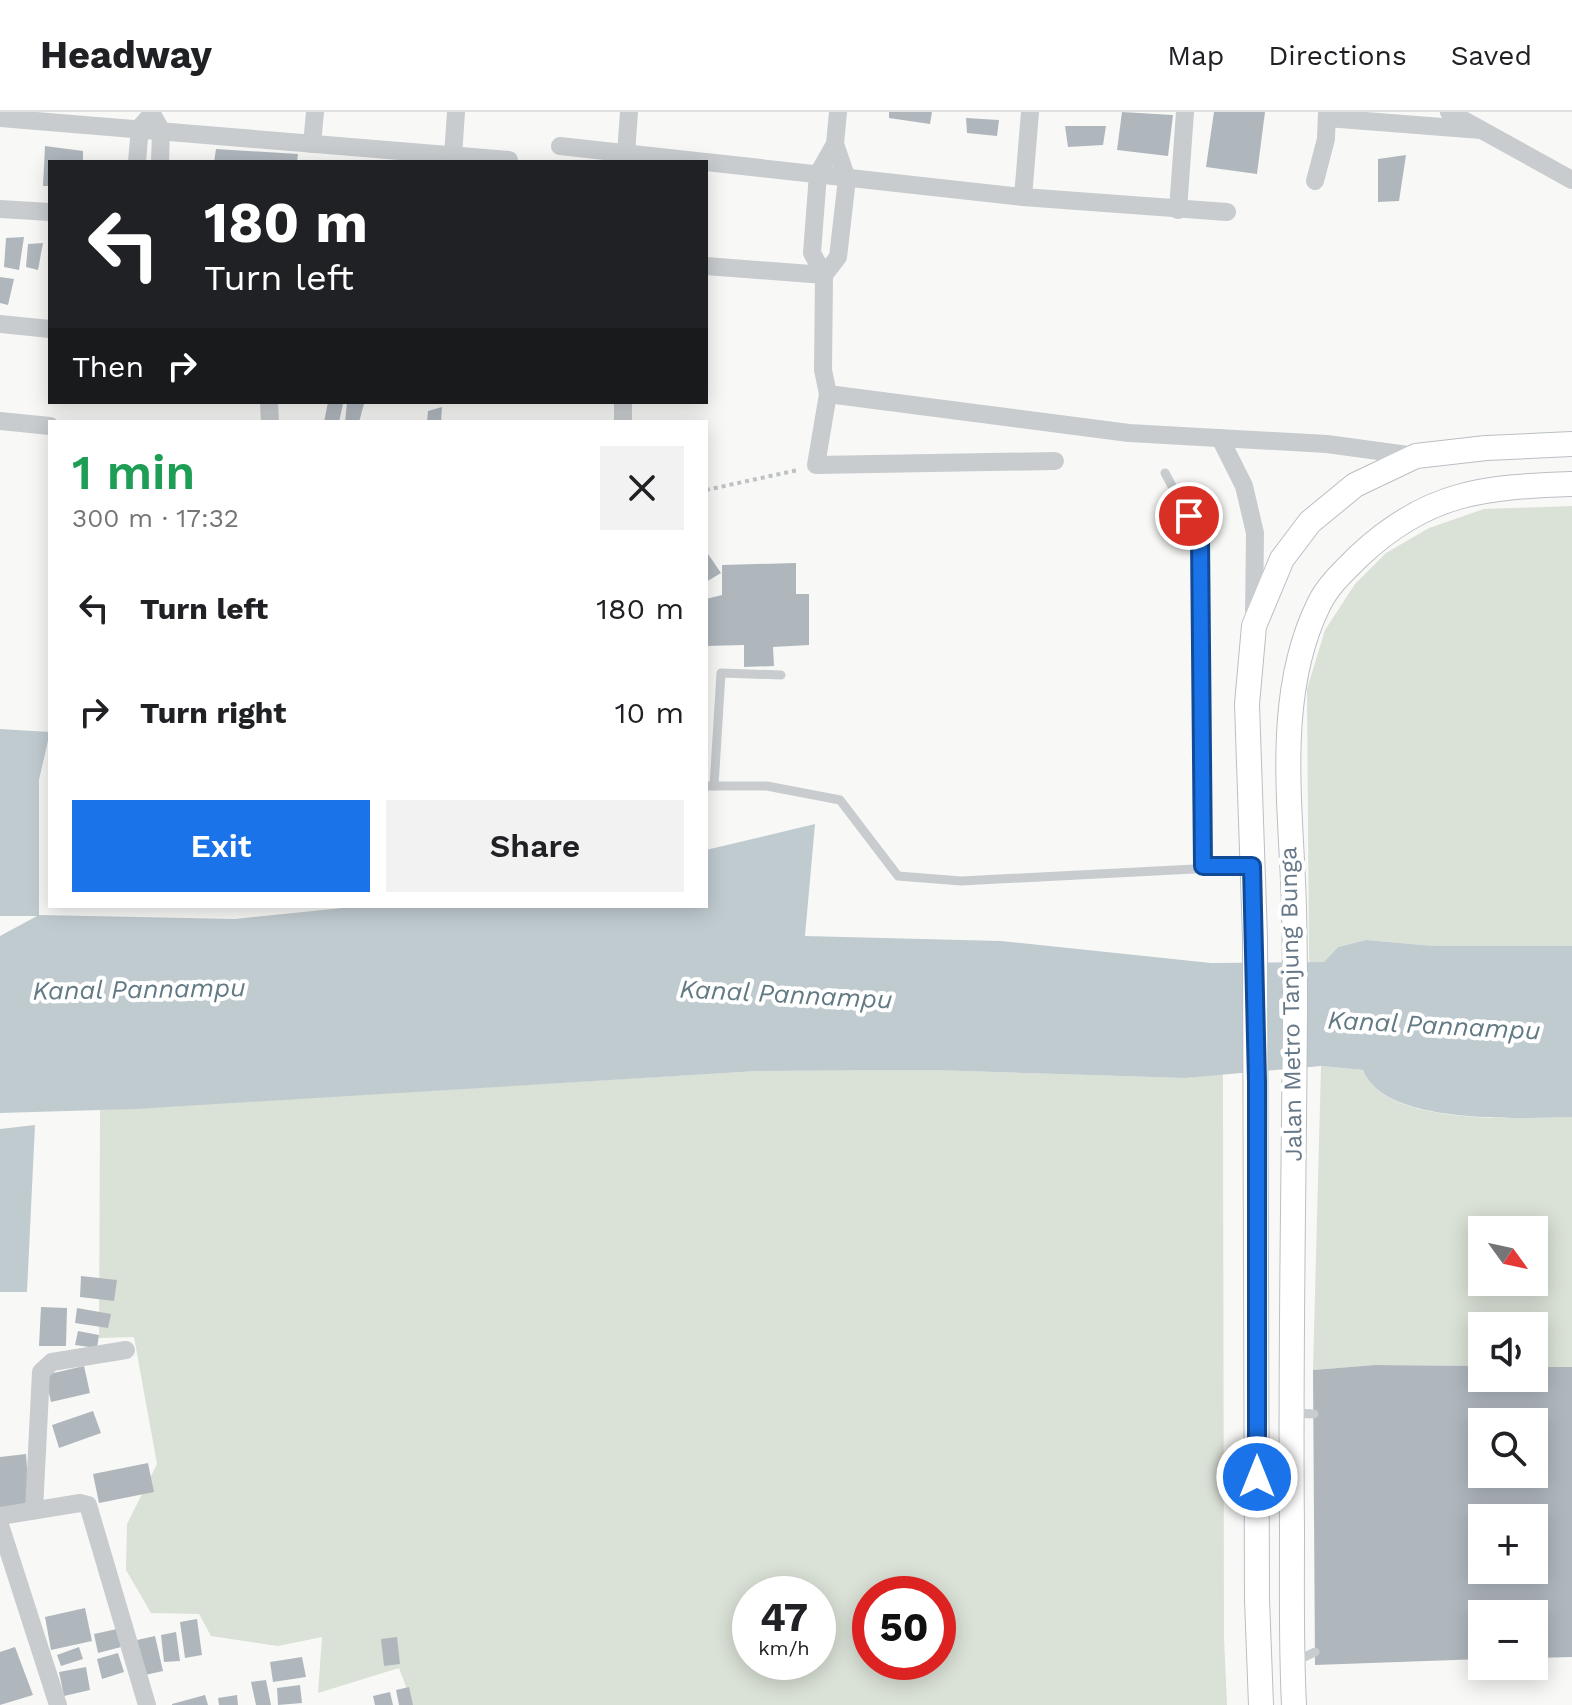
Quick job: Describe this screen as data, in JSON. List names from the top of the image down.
{
  "streets": {
    "main road": ["Jalan Metro Tanjung Bunga"]
  },
  "water": ["Kanal Pannampu"],
  "north": "bottom right",
  "page": {
    "header": "Headway",
    "nav": ["Map", "Directions", "Saved"],
    "turn": ["180 m", "Turn left"],
    "then": "Then",
    "heading": ["1 min", "300 m · 17:32"],
    "list": [
      {
        "name": "Turn left",
        "value": "180 m"
      },
      {
        "name": "Turn right",
        "value": "10 m"
      }
    ],
    "buttons": ["Exit", "Share"],
    "map_buttons": ["+", "−"],
    "speed": "47 km/h",
    "limit": "50"
  }
}
